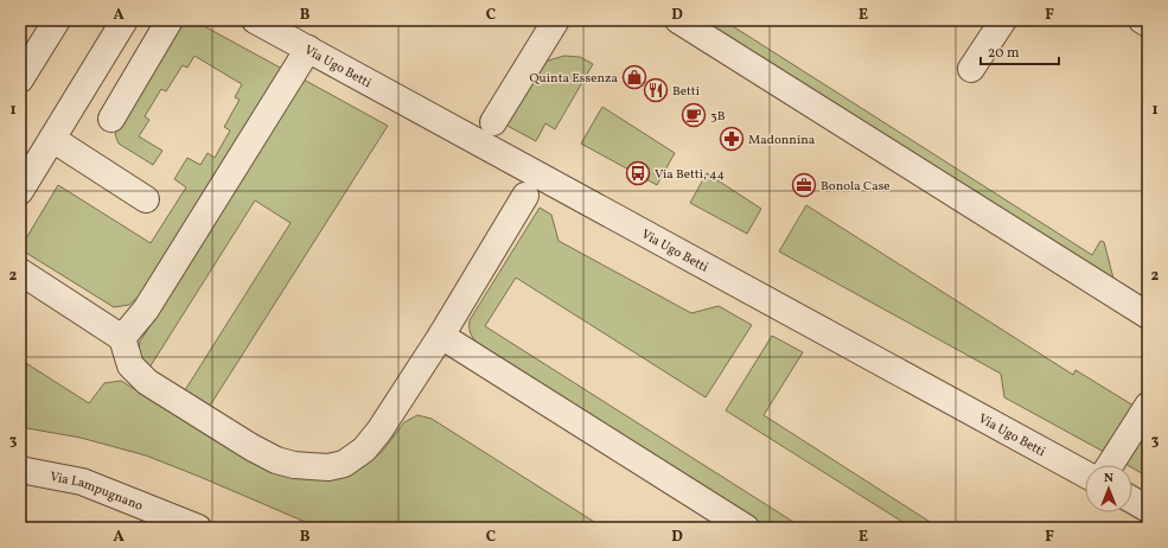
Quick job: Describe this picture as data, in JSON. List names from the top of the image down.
{
  "streets": {
    "street": ["Via Ugo Betti", "Via Lampugnano"]
  },
  "places": {
    "shop": ["Quinta Essenza"],
    "restaurant": ["Betti"],
    "cafe": ["3B"],
    "pharmacy": ["Madonnina"],
    "bus stop": ["Via Betti, 44"],
    "office": ["Bonola Case"]
  },
  "scale_bar": "20 m",
  "north": "top",
  "grid": {
    "columns": [
      "A",
      "B",
      "C",
      "D",
      "E",
      "F"
    ],
    "rows": ["1", "2", "3"]
  }
}
